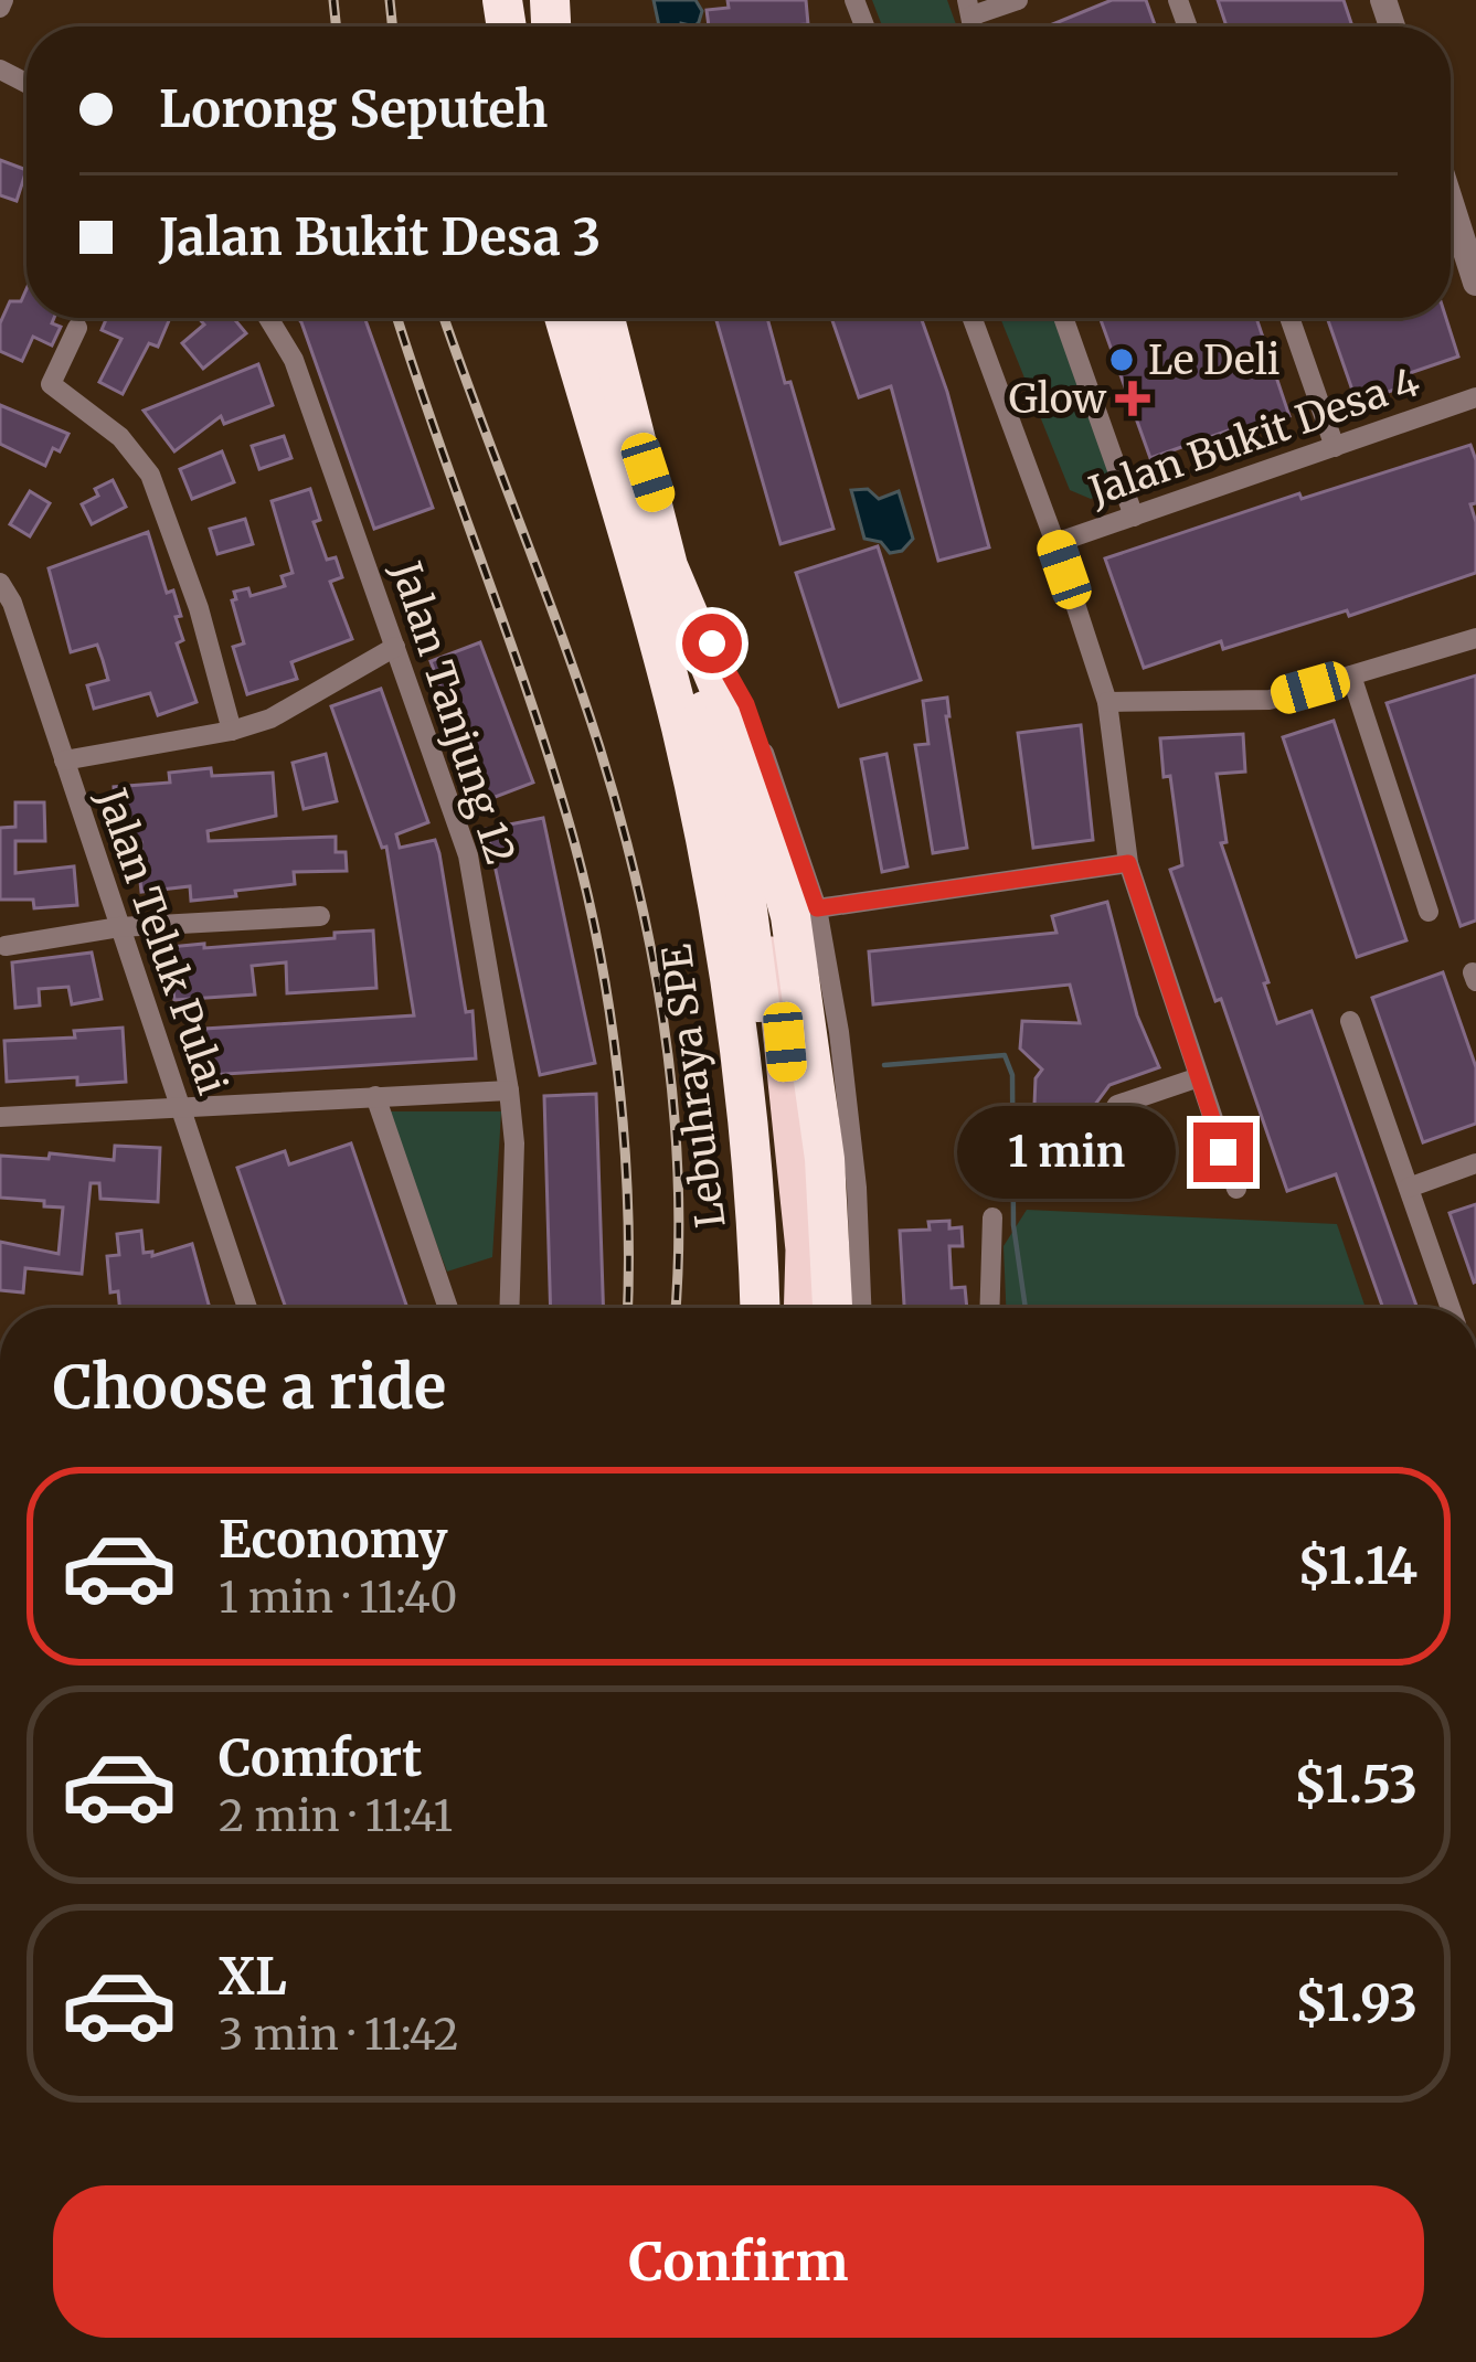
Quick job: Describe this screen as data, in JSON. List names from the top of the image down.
{
  "streets": {
    "highway": ["Lebuhraya SPE"],
    "street": ["Jalan Bukit Desa 4", "Jalan Tanjung 12", "Jalan Teluk Pulai"]
  },
  "places": {
    "other": ["Le Deli"],
    "health": ["Glow"]
  },
  "page": {
    "banner": ["Lorong Seputeh", "Jalan Bukit Desa 3"],
    "bubble": "1 min",
    "heading": "Choose a ride",
    "list": [
      {
        "name": "Economy",
        "note": "1 min · 11:40",
        "value": "$1.14"
      },
      {
        "name": "Comfort",
        "note": "2 min · 11:41",
        "value": "$1.53"
      },
      {
        "name": "XL",
        "note": "3 min · 11:42",
        "value": "$1.93"
      }
    ],
    "buttons": "Confirm"
  }
}
